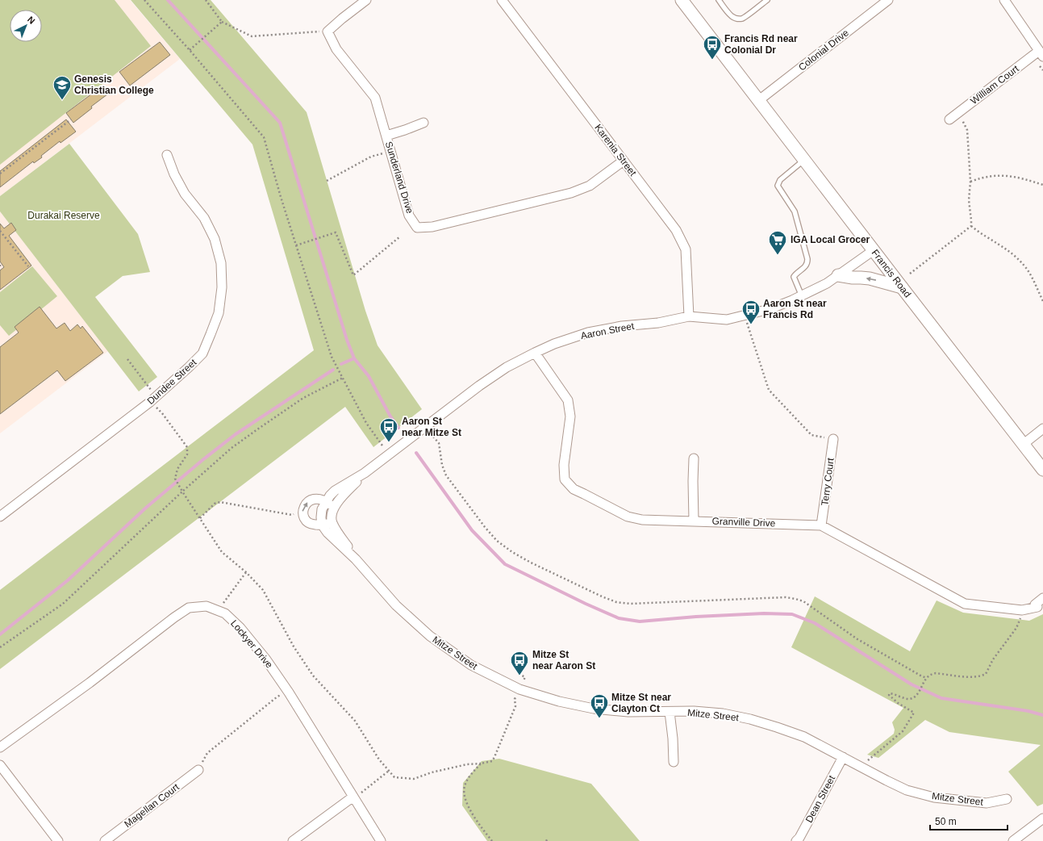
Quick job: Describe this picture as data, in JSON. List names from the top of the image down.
{
  "streets": {
    "main road": ["Francis Road"],
    "street": [
      "Colonial Drive",
      "William Court",
      "Karenia Street",
      "Sunderland Drive",
      "Aaron Street",
      "Dundee Street",
      "Terry Court",
      "Granville Drive",
      "Lockyer Drive",
      "Mitze Street",
      "Dean Street",
      "Magellan Court"
    ]
  },
  "crossings": [
    ["Colonial Drive", "Francis Road"],
    ["Karenia Street", "Sunderland Drive"],
    ["Karenia Street", "Aaron Street"],
    ["Francis Road", "Aaron Street"],
    ["Aaron Street", "Granville Drive"],
    ["Terry Court", "Granville Drive"],
    ["Mitze Street", "Dean Street"]
  ],
  "parks": ["Durakai Reserve"],
  "places": {
    "bus stop": [
      "Francis Rd near Colonial Dr",
      "Aaron St near Francis Rd",
      "Aaron St near Mitze St",
      "Mitze St near Aaron St",
      "Mitze St near Clayton Ct"
    ],
    "school or university": ["Genesis Christian College"],
    "supermarket": ["IGA Local Grocer"]
  },
  "scale_bar": "50 m",
  "north": "top right"
}
